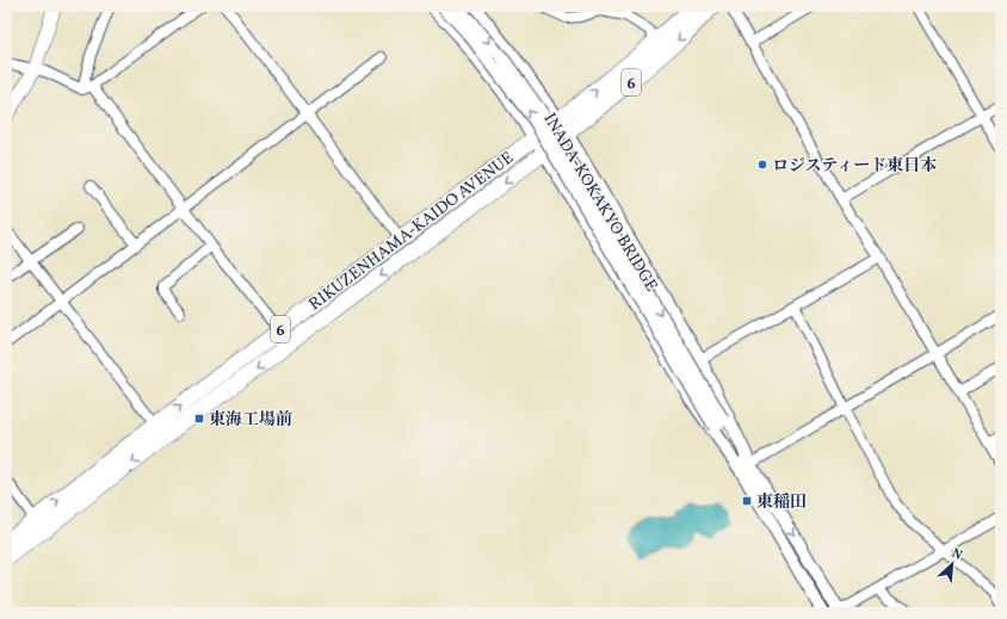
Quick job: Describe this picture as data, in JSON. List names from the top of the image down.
{
  "streets": {
    "highway": ["6", "RIKUZENHAMA-KAIDO AVENUE"],
    "street": ["INADA-KOKAKYO BRIDGE"]
  },
  "places": {
    "other": ["ロジスティード東日本"],
    "transit": ["東海工場前", "東稲田"]
  },
  "north": "top right"
}
